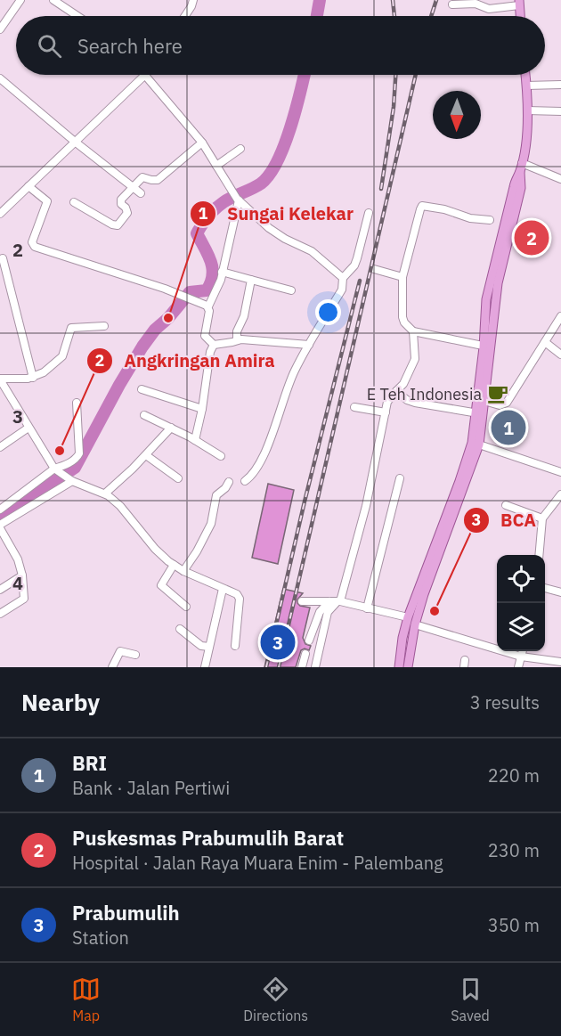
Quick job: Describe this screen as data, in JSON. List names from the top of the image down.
{
  "places": {
    "other": ["Sungai Kelekar", "Angkringan Amira", "BCA"],
    "cafe": ["E Teh Indonesia"]
  },
  "north": "bottom",
  "page": {
    "search": "Search here",
    "pins": ["2", "1", "3"],
    "heading": ["Nearby", "3 results"],
    "list": [
      {
        "mark": "1",
        "name": "BRI",
        "note": "Bank · Jalan Pertiwi",
        "value": "220 m"
      },
      {
        "mark": "2",
        "name": "Puskesmas Prabumulih Barat",
        "note": "Hospital · Jalan Raya Muara Enim - Palembang",
        "value": "230 m"
      },
      {
        "mark": "3",
        "name": "Prabumulih",
        "note": "Station",
        "value": "350 m"
      }
    ],
    "nav": ["Map", "Directions", "Saved"]
  },
  "grid": {
    "rows": ["2", "3", "4"]
  }
}
